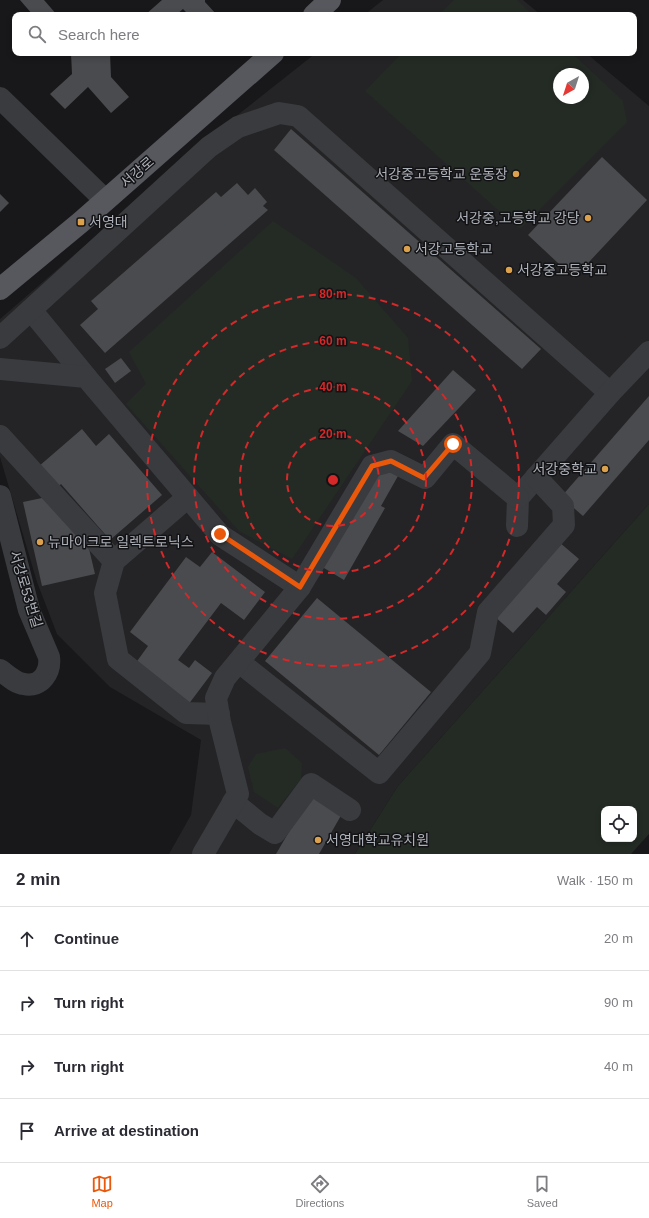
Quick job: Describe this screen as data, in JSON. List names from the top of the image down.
{
  "streets": {
    "main road": ["서강로"],
    "street": ["서강로53번길"]
  },
  "places": {
    "other": [
      "서강중고등학교 운동장",
      "서강중,고등학교 강당",
      "서강고등학교",
      "서강중고등학교",
      "서강중학교",
      "뉴마이크로 일렉트로닉스",
      "서영대학교유치원"
    ],
    "transit": ["서영대"]
  },
  "north": "bottom left",
  "page": {
    "search": "Search here",
    "heading": ["2 min", "Walk · 150 m"],
    "list": [
      ["Continue", "20 m"],
      ["Turn right", "90 m"],
      ["Turn right", "40 m"],
      "Arrive at destination"
    ],
    "nav": ["Map", "Directions", "Saved"]
  },
  "rings": [
    "80 m",
    "60 m",
    "40 m",
    "20 m"
  ]
}
